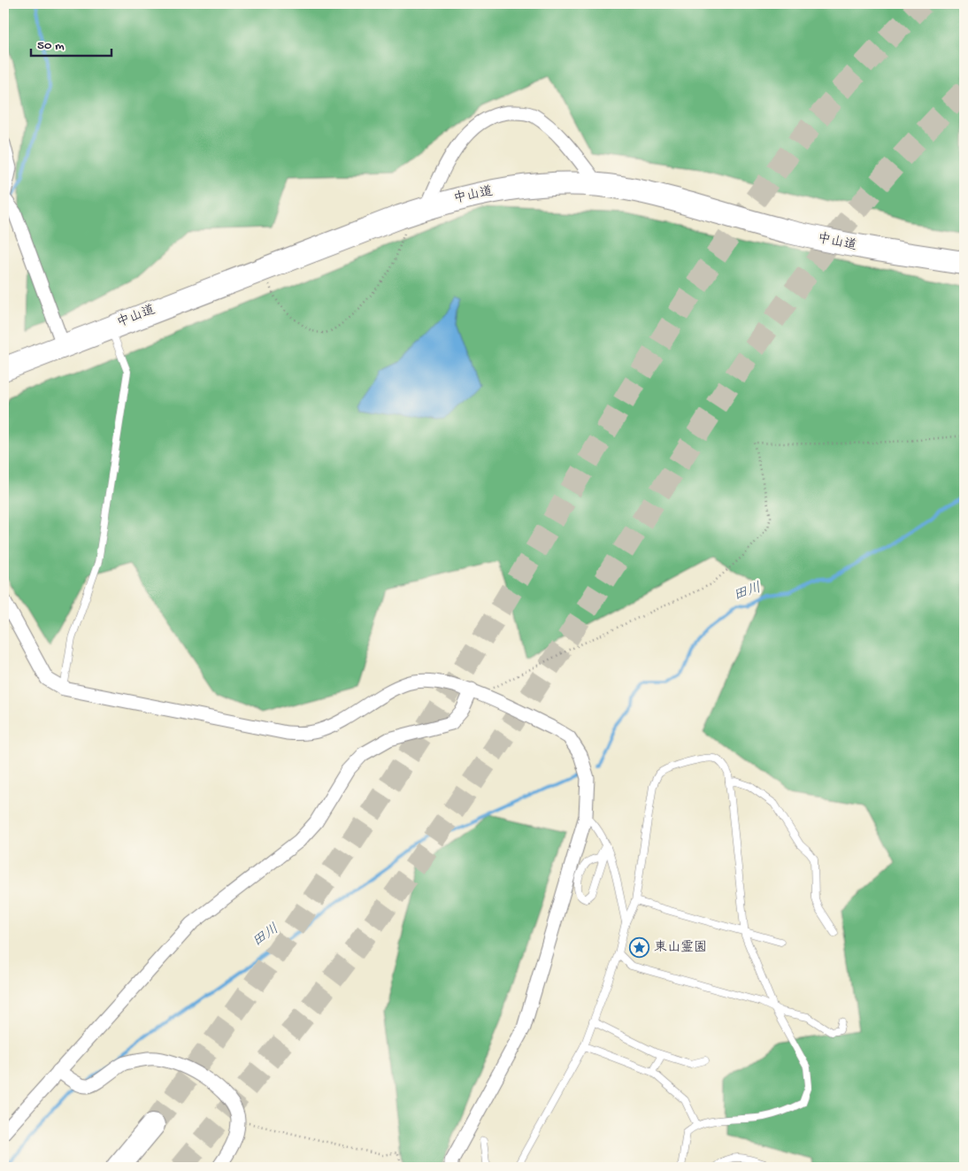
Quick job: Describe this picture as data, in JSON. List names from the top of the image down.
{
  "streets": {
    "highway": ["中山道"]
  },
  "water": ["田川"],
  "places": {
    "place": ["東山霊園"]
  },
  "scale_bar": "50 m"
}
